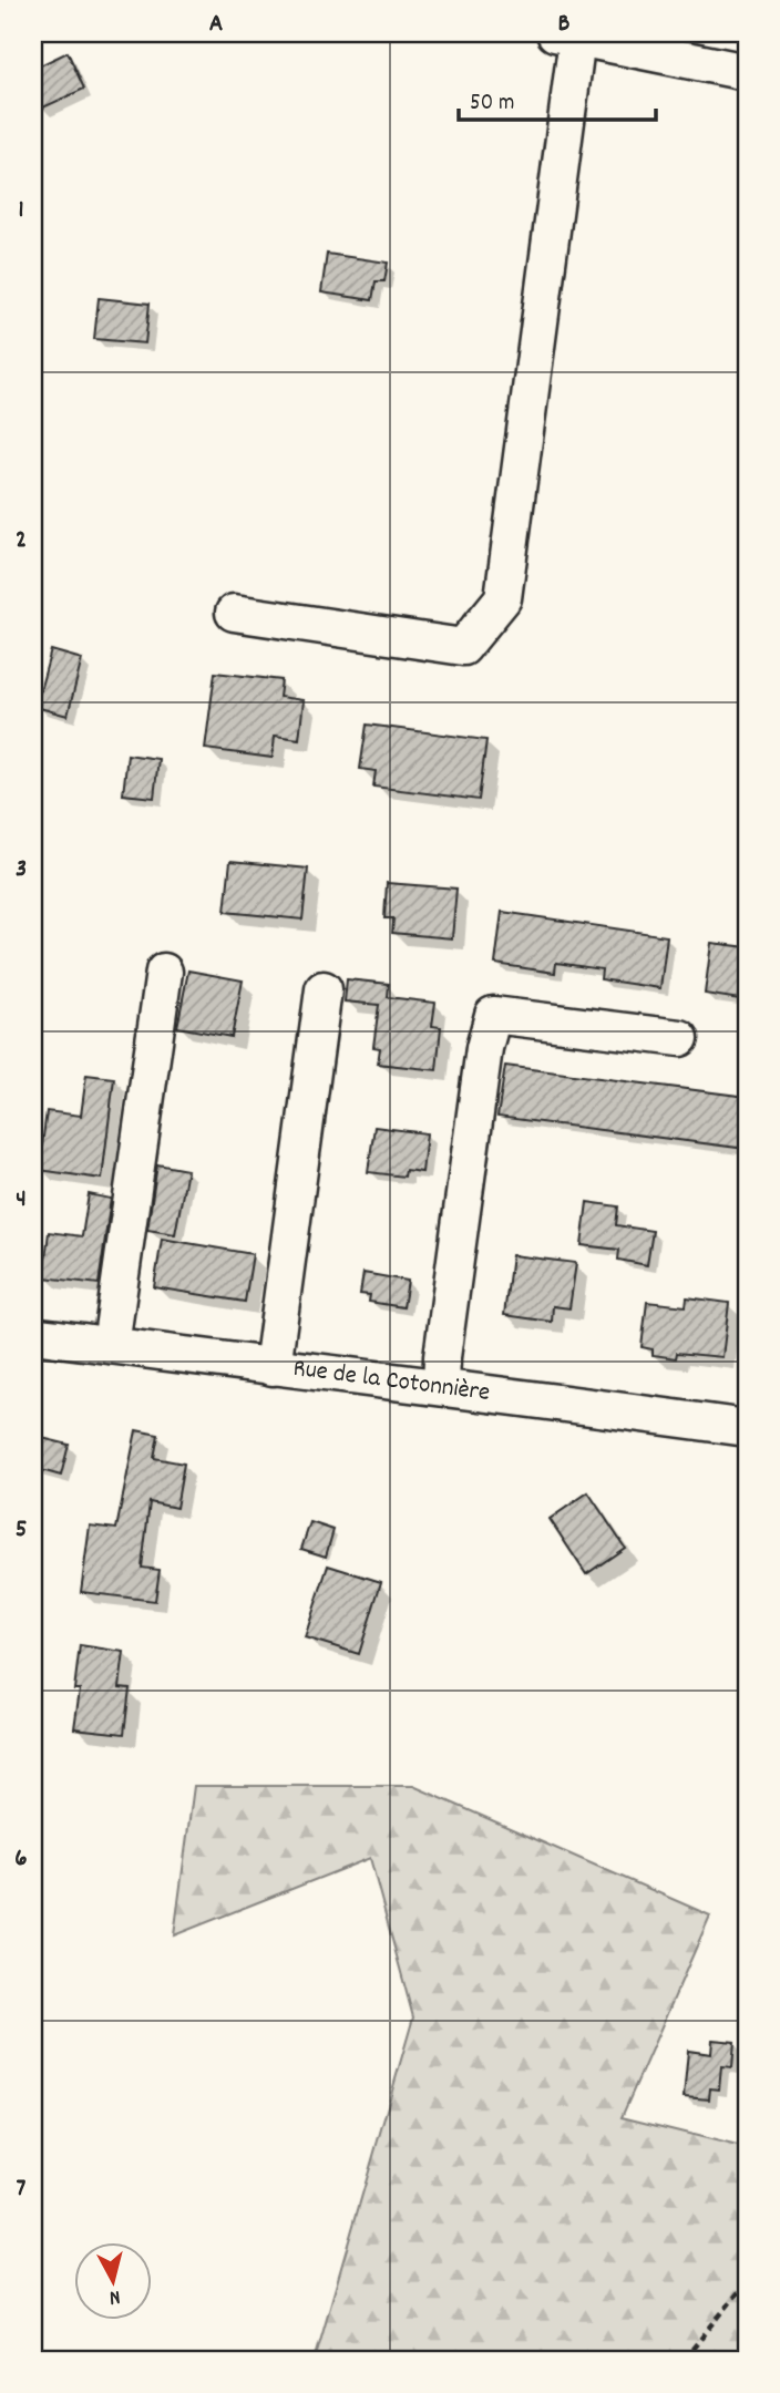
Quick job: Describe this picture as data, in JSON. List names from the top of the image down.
{
  "streets": {
    "street": ["Rue de la Cotonnière"]
  },
  "scale_bar": "50 m",
  "north": "bottom",
  "grid": {
    "columns": ["A", "B"],
    "rows": [
      "1",
      "2",
      "3",
      "4",
      "5",
      "6",
      "7"
    ]
  }
}
